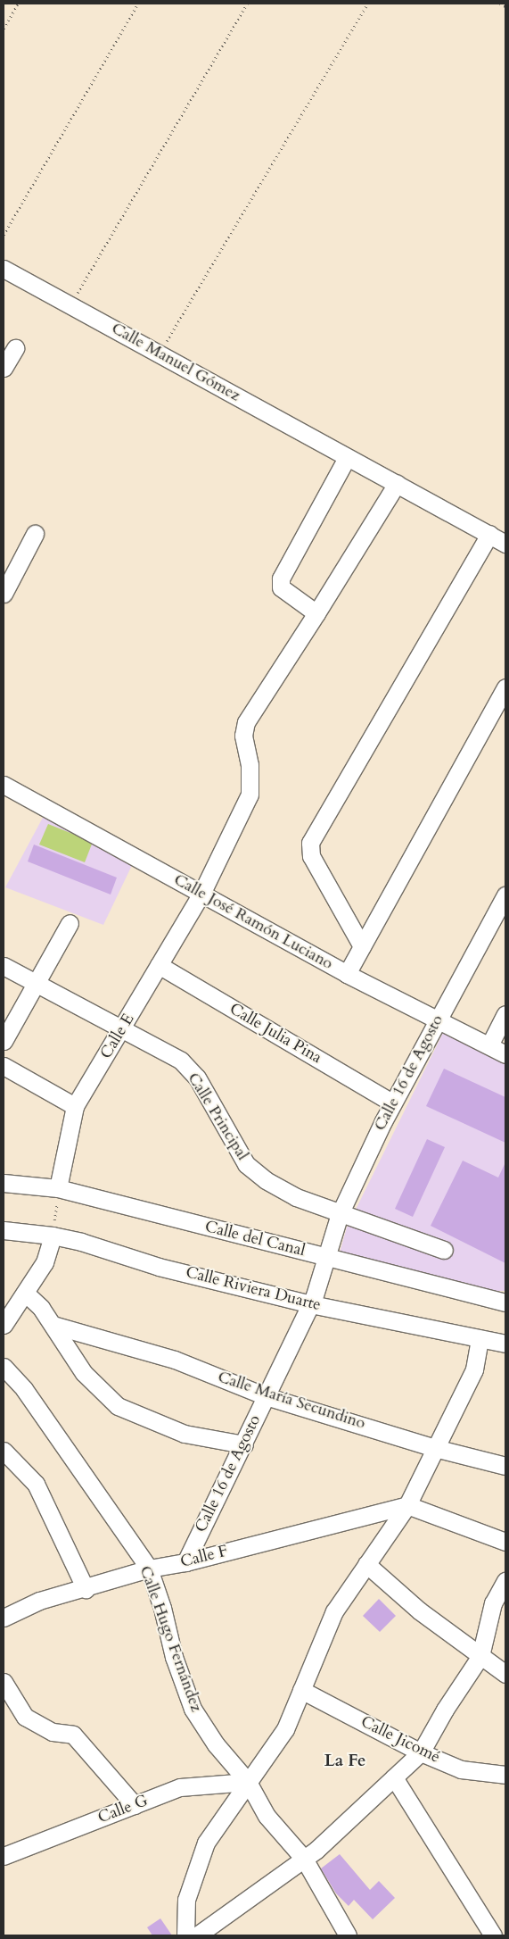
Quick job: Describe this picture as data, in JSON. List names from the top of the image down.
{
  "streets": {
    "street": [
      "Calle Manuel Gómez",
      "Calle José Ramón Luciano",
      "Calle Julia Pina",
      "Calle E",
      "Calle 16 de Agosto",
      "Calle Principal",
      "Calle del Canal",
      "Calle Riviera Duarte",
      "Calle María Secundino",
      "Calle F",
      "Calle Hugo Fernández",
      "Calle Jicomé",
      "Calle G"
    ]
  },
  "crossings": [
    ["Calle Manuel Gómez", "Calle E"],
    ["Calle José Ramón Luciano", "Calle E"],
    ["Calle José Ramón Luciano", "Calle 16 de Agosto"],
    ["Calle Julia Pina", "Calle E"],
    ["Calle Julia Pina", "Calle 16 de Agosto"],
    ["Calle E", "Calle Principal"],
    ["Calle E", "Calle del Canal"],
    ["Calle 16 de Agosto", "Calle Principal"],
    ["Calle 16 de Agosto", "Calle del Canal"],
    ["Calle 16 de Agosto", "Calle Riviera Duarte"],
    ["Calle 16 de Agosto", "Calle María Secundino"],
    ["Calle 16 de Agosto", "Calle F"],
    ["Calle F", "Calle Hugo Fernández"],
    ["Calle Hugo Fernández", "Calle G"]
  ],
  "districts": ["La Fe"]
}
